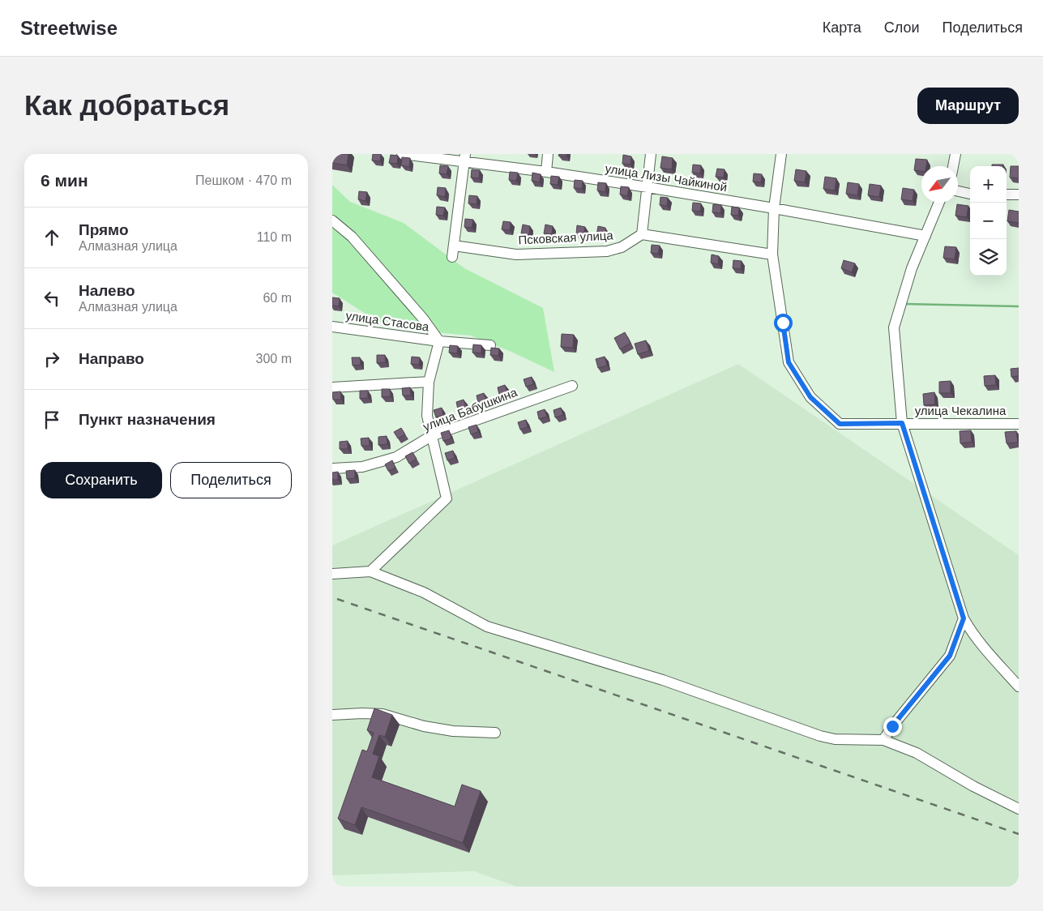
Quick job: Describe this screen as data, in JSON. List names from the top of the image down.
{
  "streets": {
    "street": [
      "улица Лизы Чайкиной",
      "Псковская улица",
      "улица Стасова",
      "улица Бабушкина",
      "улица Чекалина"
    ]
  },
  "crossings": [
    ["улица Лизы Чайкиной", "Псковская улица"],
    ["улица Лизы Чайкиной", "улица Чекалина"]
  ],
  "north": "bottom left",
  "page": {
    "header": "Streetwise",
    "nav": ["Карта", "Слои", "Поделиться"],
    "buttons": [
      "Маршрут",
      ["Сохранить", "Поделиться"]
    ],
    "title": "Как добраться",
    "heading": ["6 мин", "Пешком · 470 m"],
    "map_buttons": ["+", "−"],
    "list": [
      ["Прямо", "Алмазная улица", "110 m"],
      ["Налево", "Алмазная улица", "60 m"],
      ["Направо", "300 m"],
      "Пункт назначения"
    ]
  }
}
